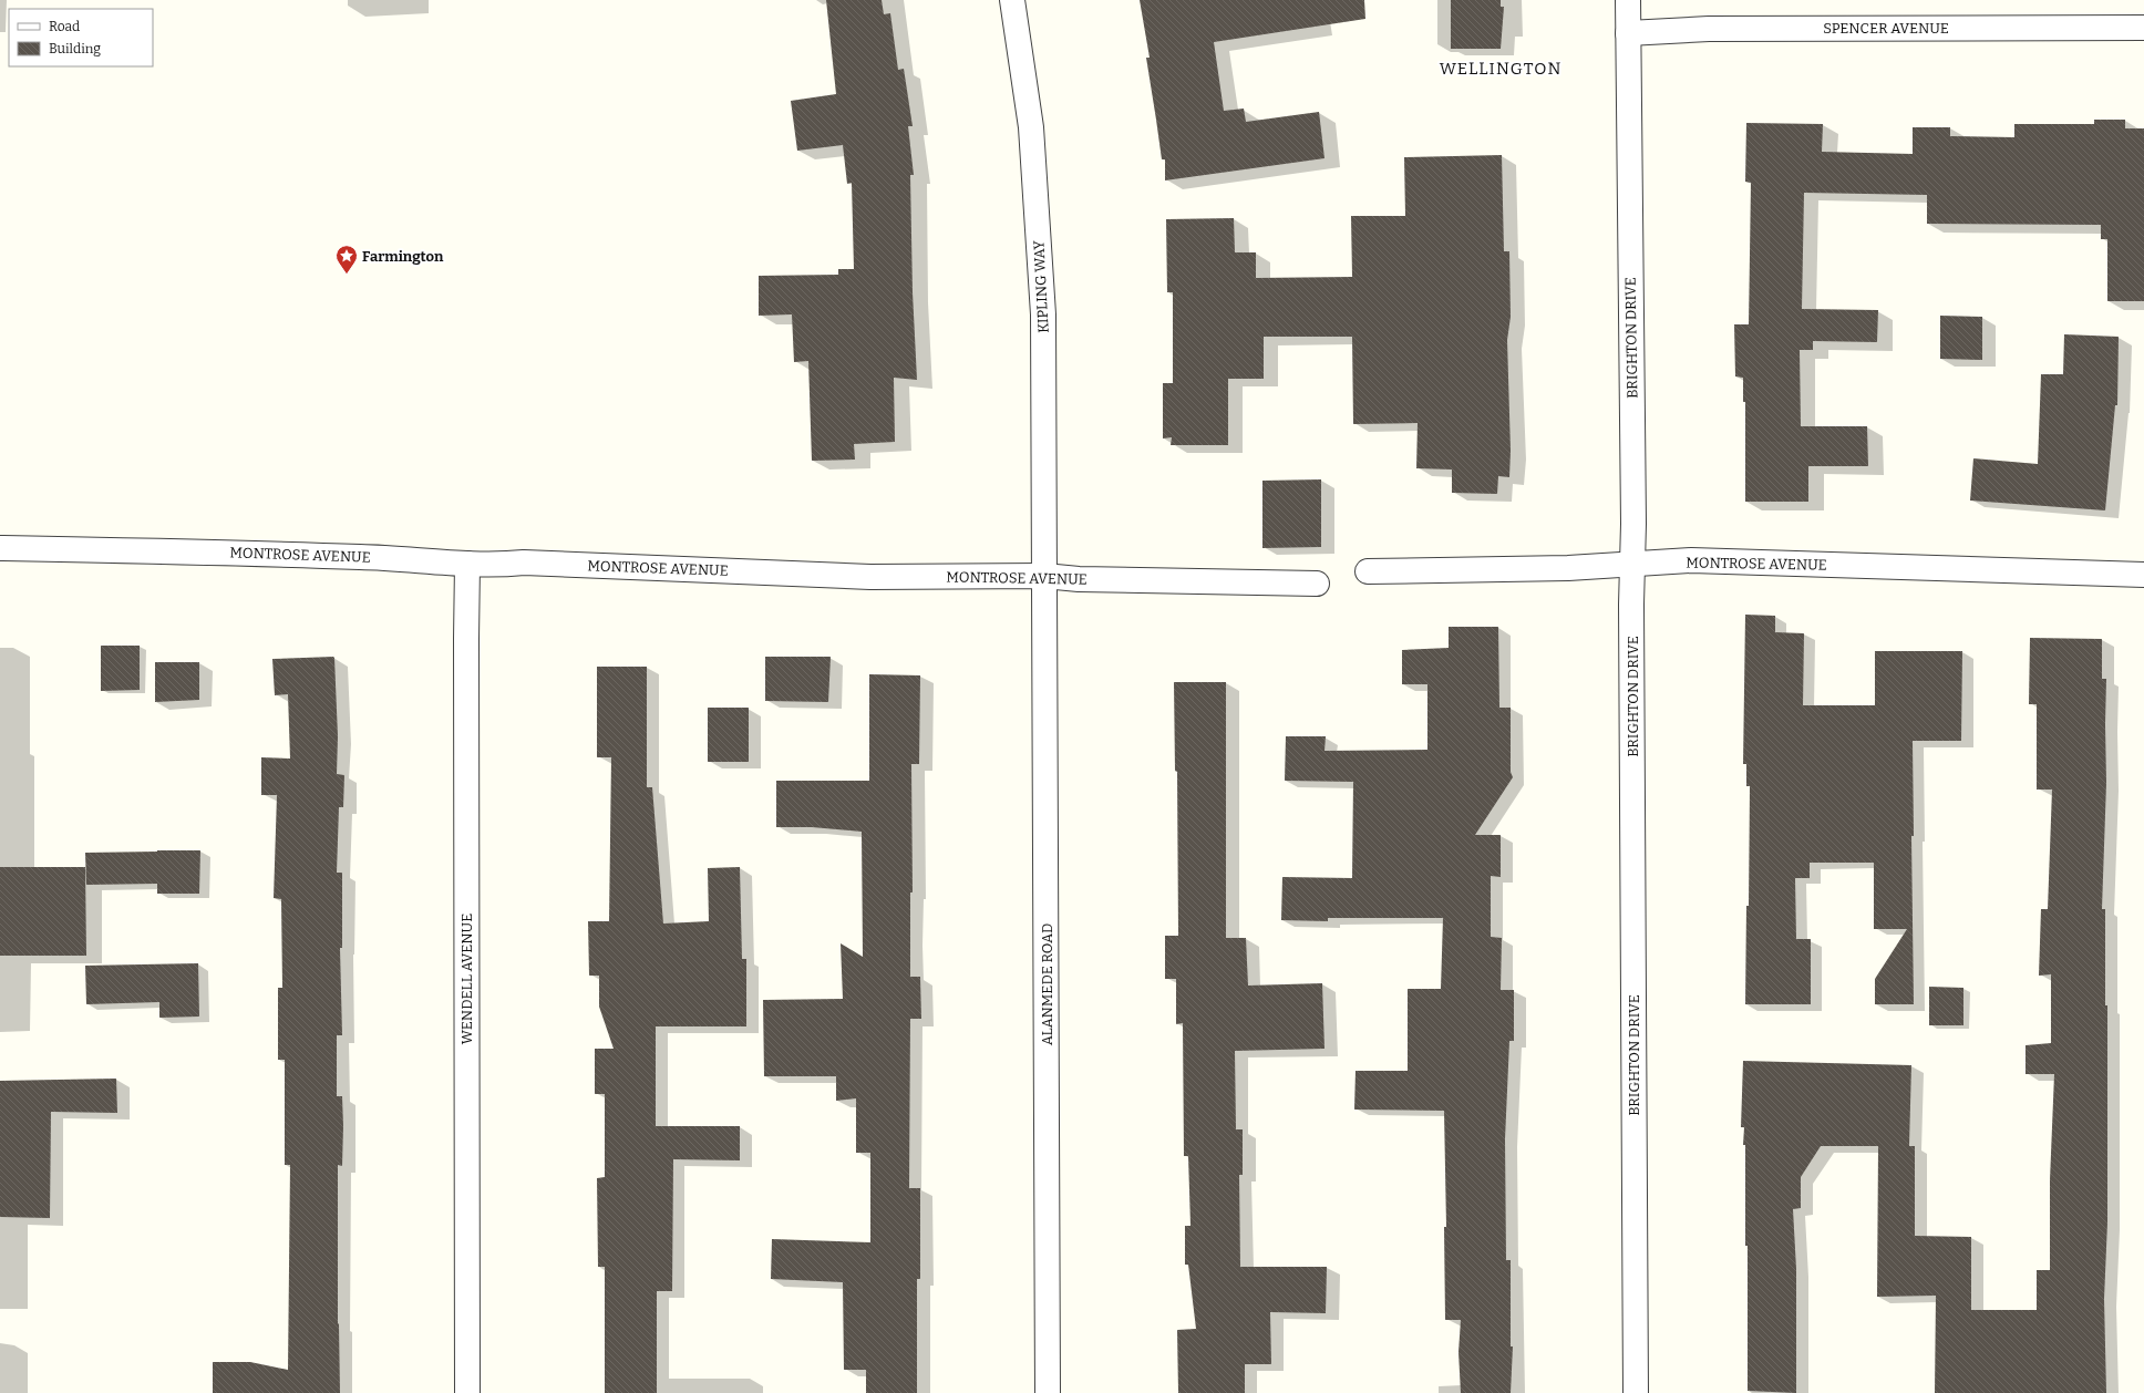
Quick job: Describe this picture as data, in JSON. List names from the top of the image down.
{
  "streets": {
    "street": [
      "SPENCER AVENUE",
      "KIPLING WAY",
      "BRIGHTON DRIVE",
      "MONTROSE AVENUE",
      "WENDELL AVENUE",
      "ALANMEDE ROAD"
    ]
  },
  "crossings": [
    ["SPENCER AVENUE", "BRIGHTON DRIVE"],
    ["KIPLING WAY", "MONTROSE AVENUE"],
    ["KIPLING WAY", "ALANMEDE ROAD"],
    ["BRIGHTON DRIVE", "MONTROSE AVENUE"],
    ["MONTROSE AVENUE", "WENDELL AVENUE"],
    ["MONTROSE AVENUE", "ALANMEDE ROAD"]
  ],
  "districts": ["WELLINGTON"],
  "places": {
    "place": ["Farmington"]
  },
  "legend": ["Road", "Building"]
}
